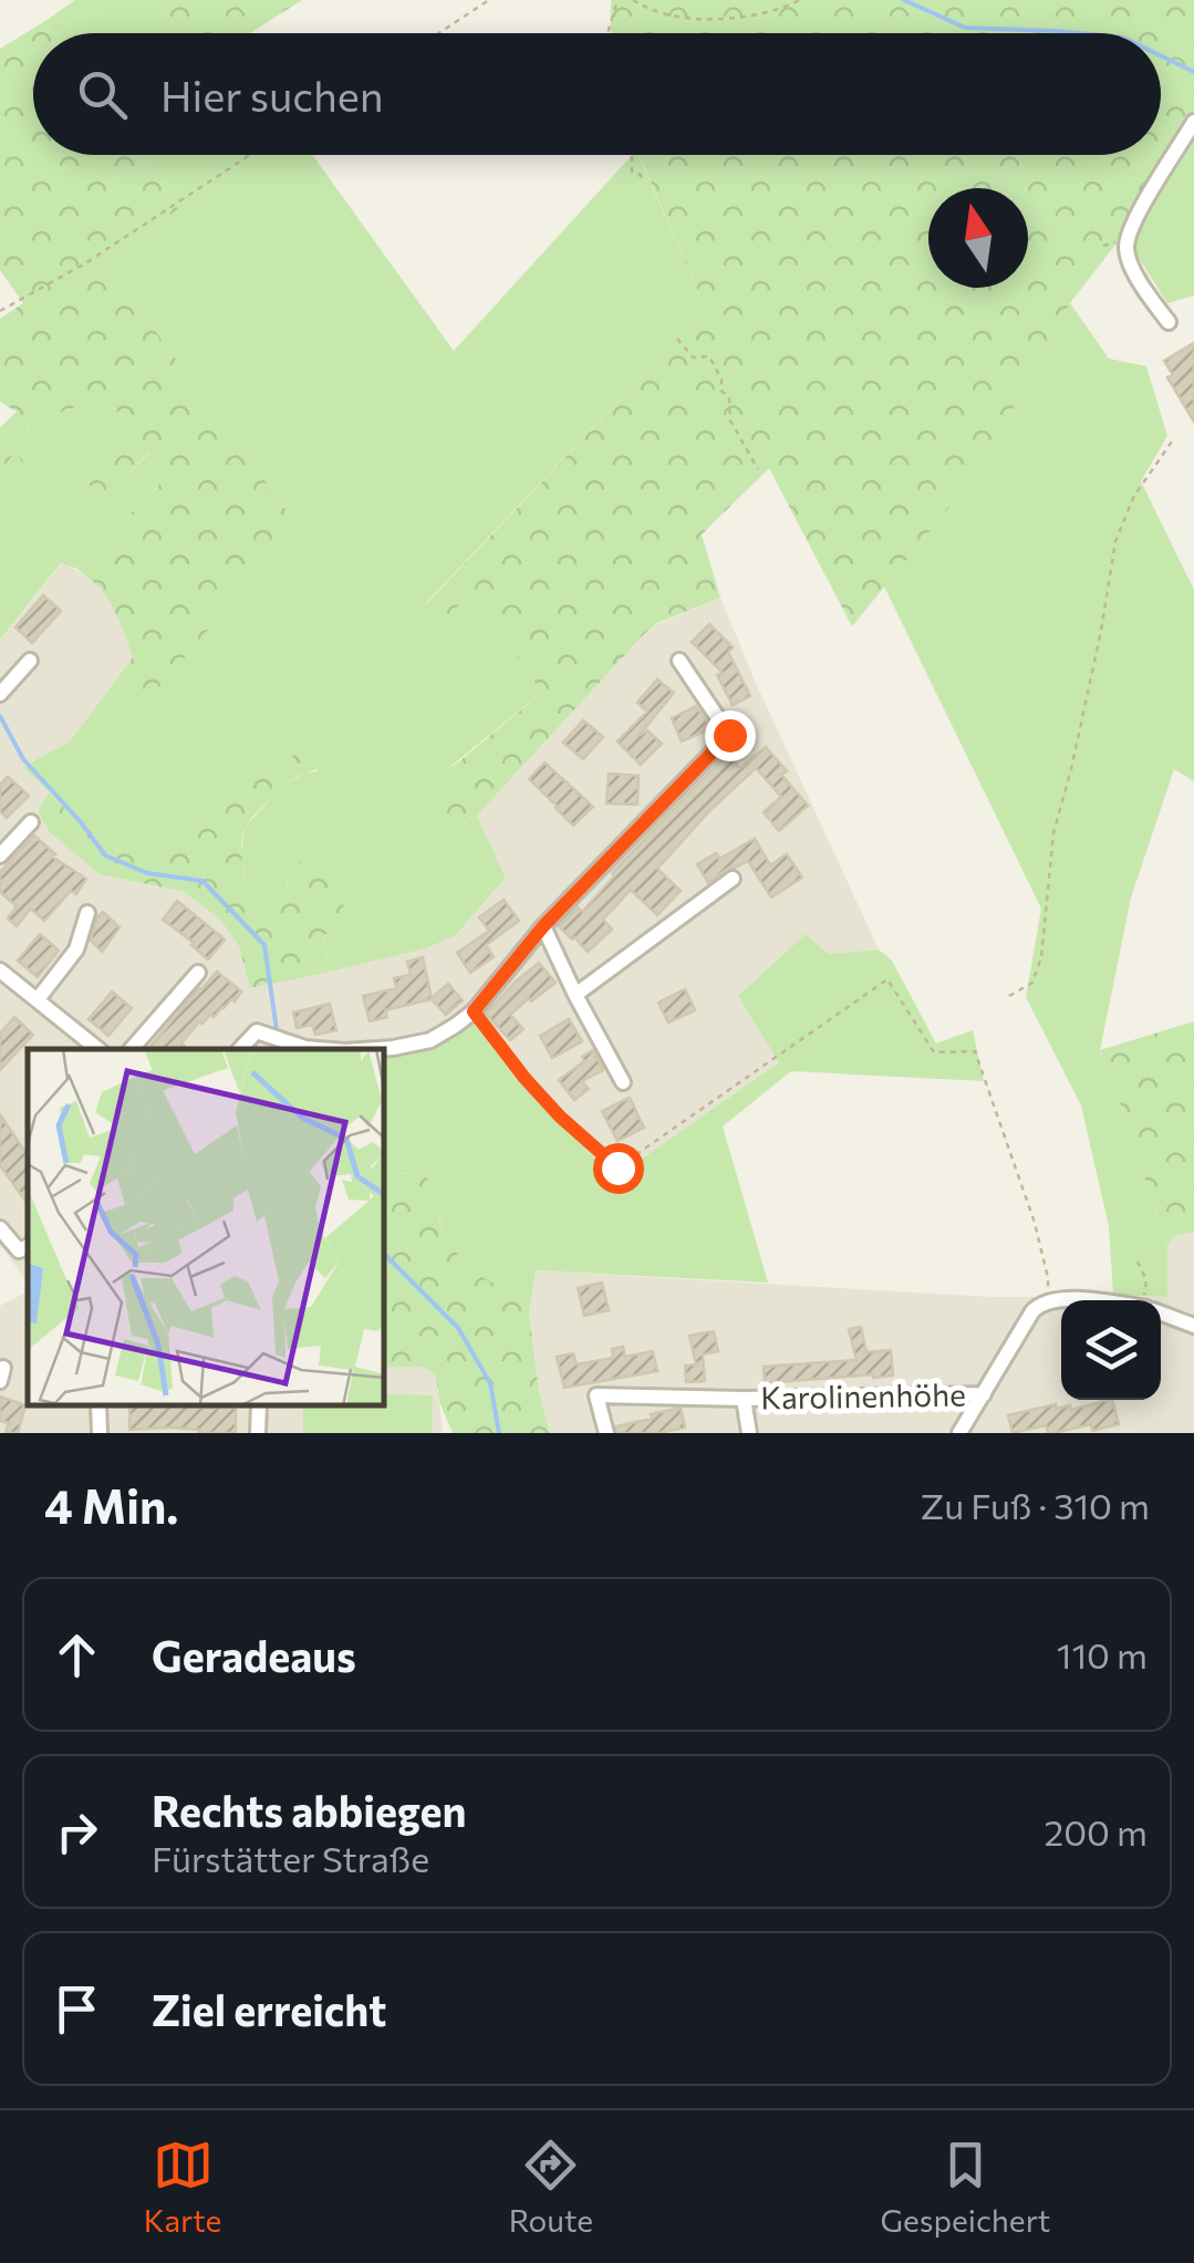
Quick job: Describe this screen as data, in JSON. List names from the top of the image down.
{
  "streets": {
    "street": ["Karolinenhöhe"]
  },
  "north": "top",
  "page": {
    "search": "Hier suchen",
    "heading": ["4 Min.", "Zu Fuß · 310 m"],
    "list": [
      ["Geradeaus", "110 m"],
      ["Rechts abbiegen", "Fürstätter Straße", "200 m"],
      "Ziel erreicht"
    ],
    "nav": ["Karte", "Route", "Gespeichert"]
  }
}
